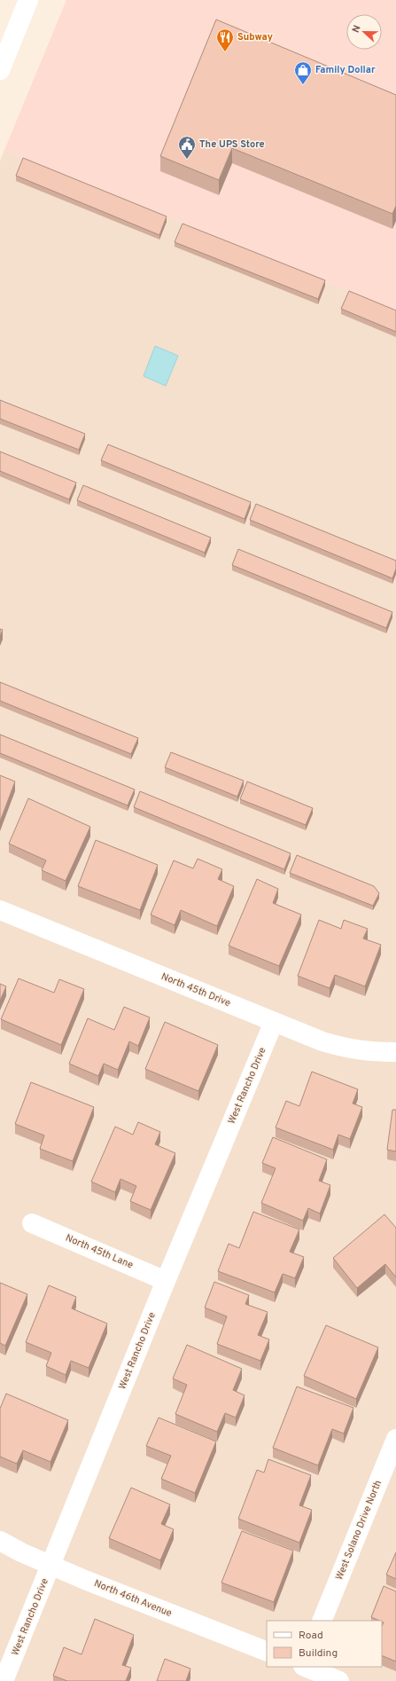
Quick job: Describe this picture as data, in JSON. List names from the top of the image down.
{
  "streets": {
    "street": [
      "North 45th Drive",
      "West Rancho Drive",
      "North 45th Lane",
      "West Solano Drive North",
      "North 46th Avenue"
    ]
  },
  "crossings": [
    ["North 45th Drive", "West Rancho Drive"],
    ["West Rancho Drive", "North 45th Lane"],
    ["West Rancho Drive", "North 46th Avenue"]
  ],
  "places": {
    "restaurant": ["Subway"],
    "shop": ["Family Dollar"],
    "public building": ["The UPS Store"]
  },
  "legend": ["Road", "Building"],
  "north": "left"
}
